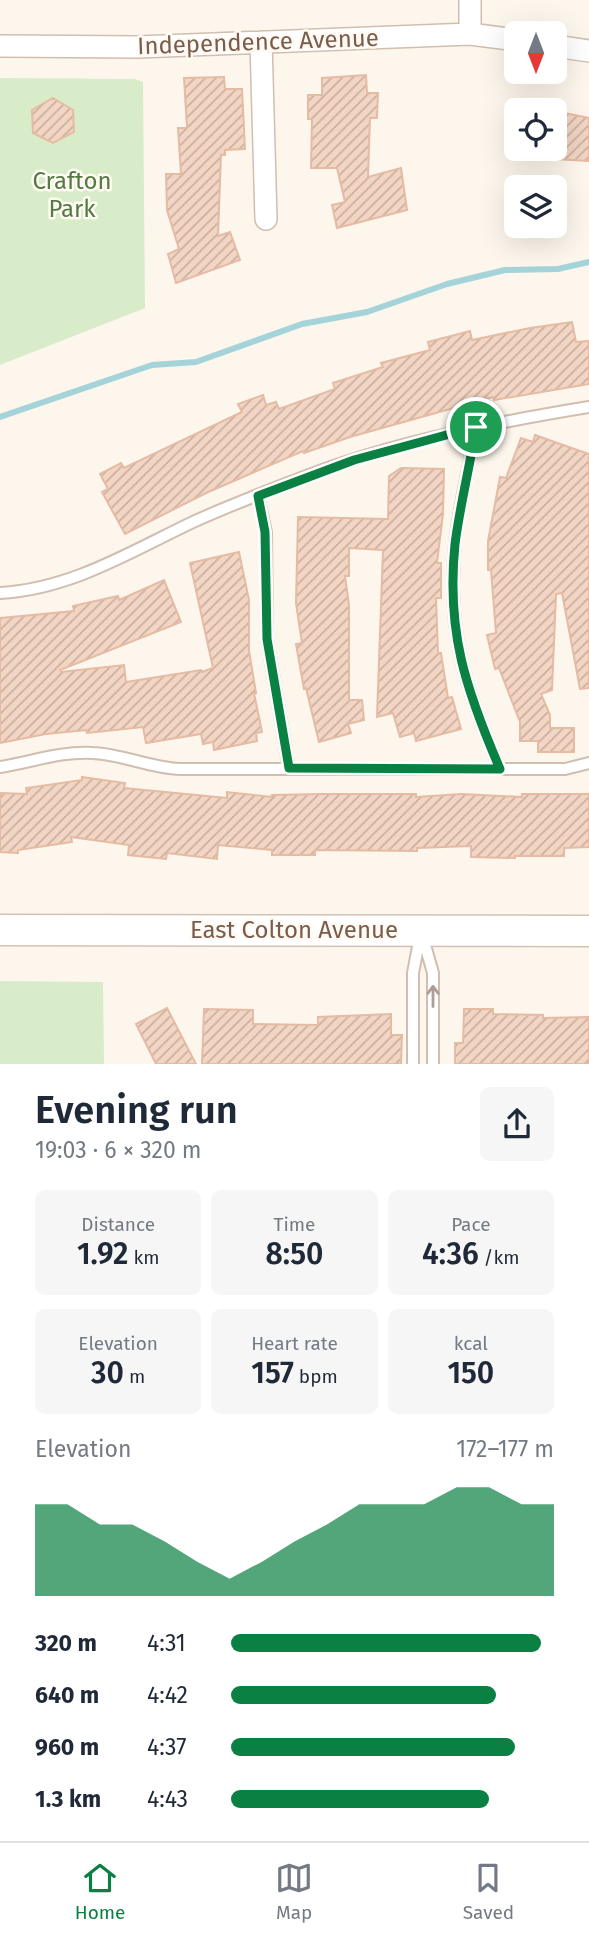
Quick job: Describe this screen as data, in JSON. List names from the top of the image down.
{
  "streets": {
    "street": ["Independence Avenue", "East Colton Avenue"]
  },
  "parks": ["Crafton Park"],
  "north": "bottom",
  "page": {
    "heading": ["Evening run", "19:03 · 6 × 320 m"],
    "stats": [
      ["Distance", "1.92 km"],
      ["Time", "8:50"],
      ["Pace", "4:36 /km"],
      ["Elevation", "30 m"],
      ["Heart rate", "157 bpm"],
      ["kcal", "150"]
    ],
    "chart": ["Elevation", "172–177 m"],
    "list": [
      {
        "name": "320 m",
        "note": "4:31"
      },
      {
        "name": "640 m",
        "note": "4:42"
      },
      {
        "name": "960 m",
        "note": "4:37"
      },
      {
        "name": "1.3 km",
        "note": "4:43"
      }
    ],
    "tabs": ["Home", "Map", "Saved"]
  }
}
